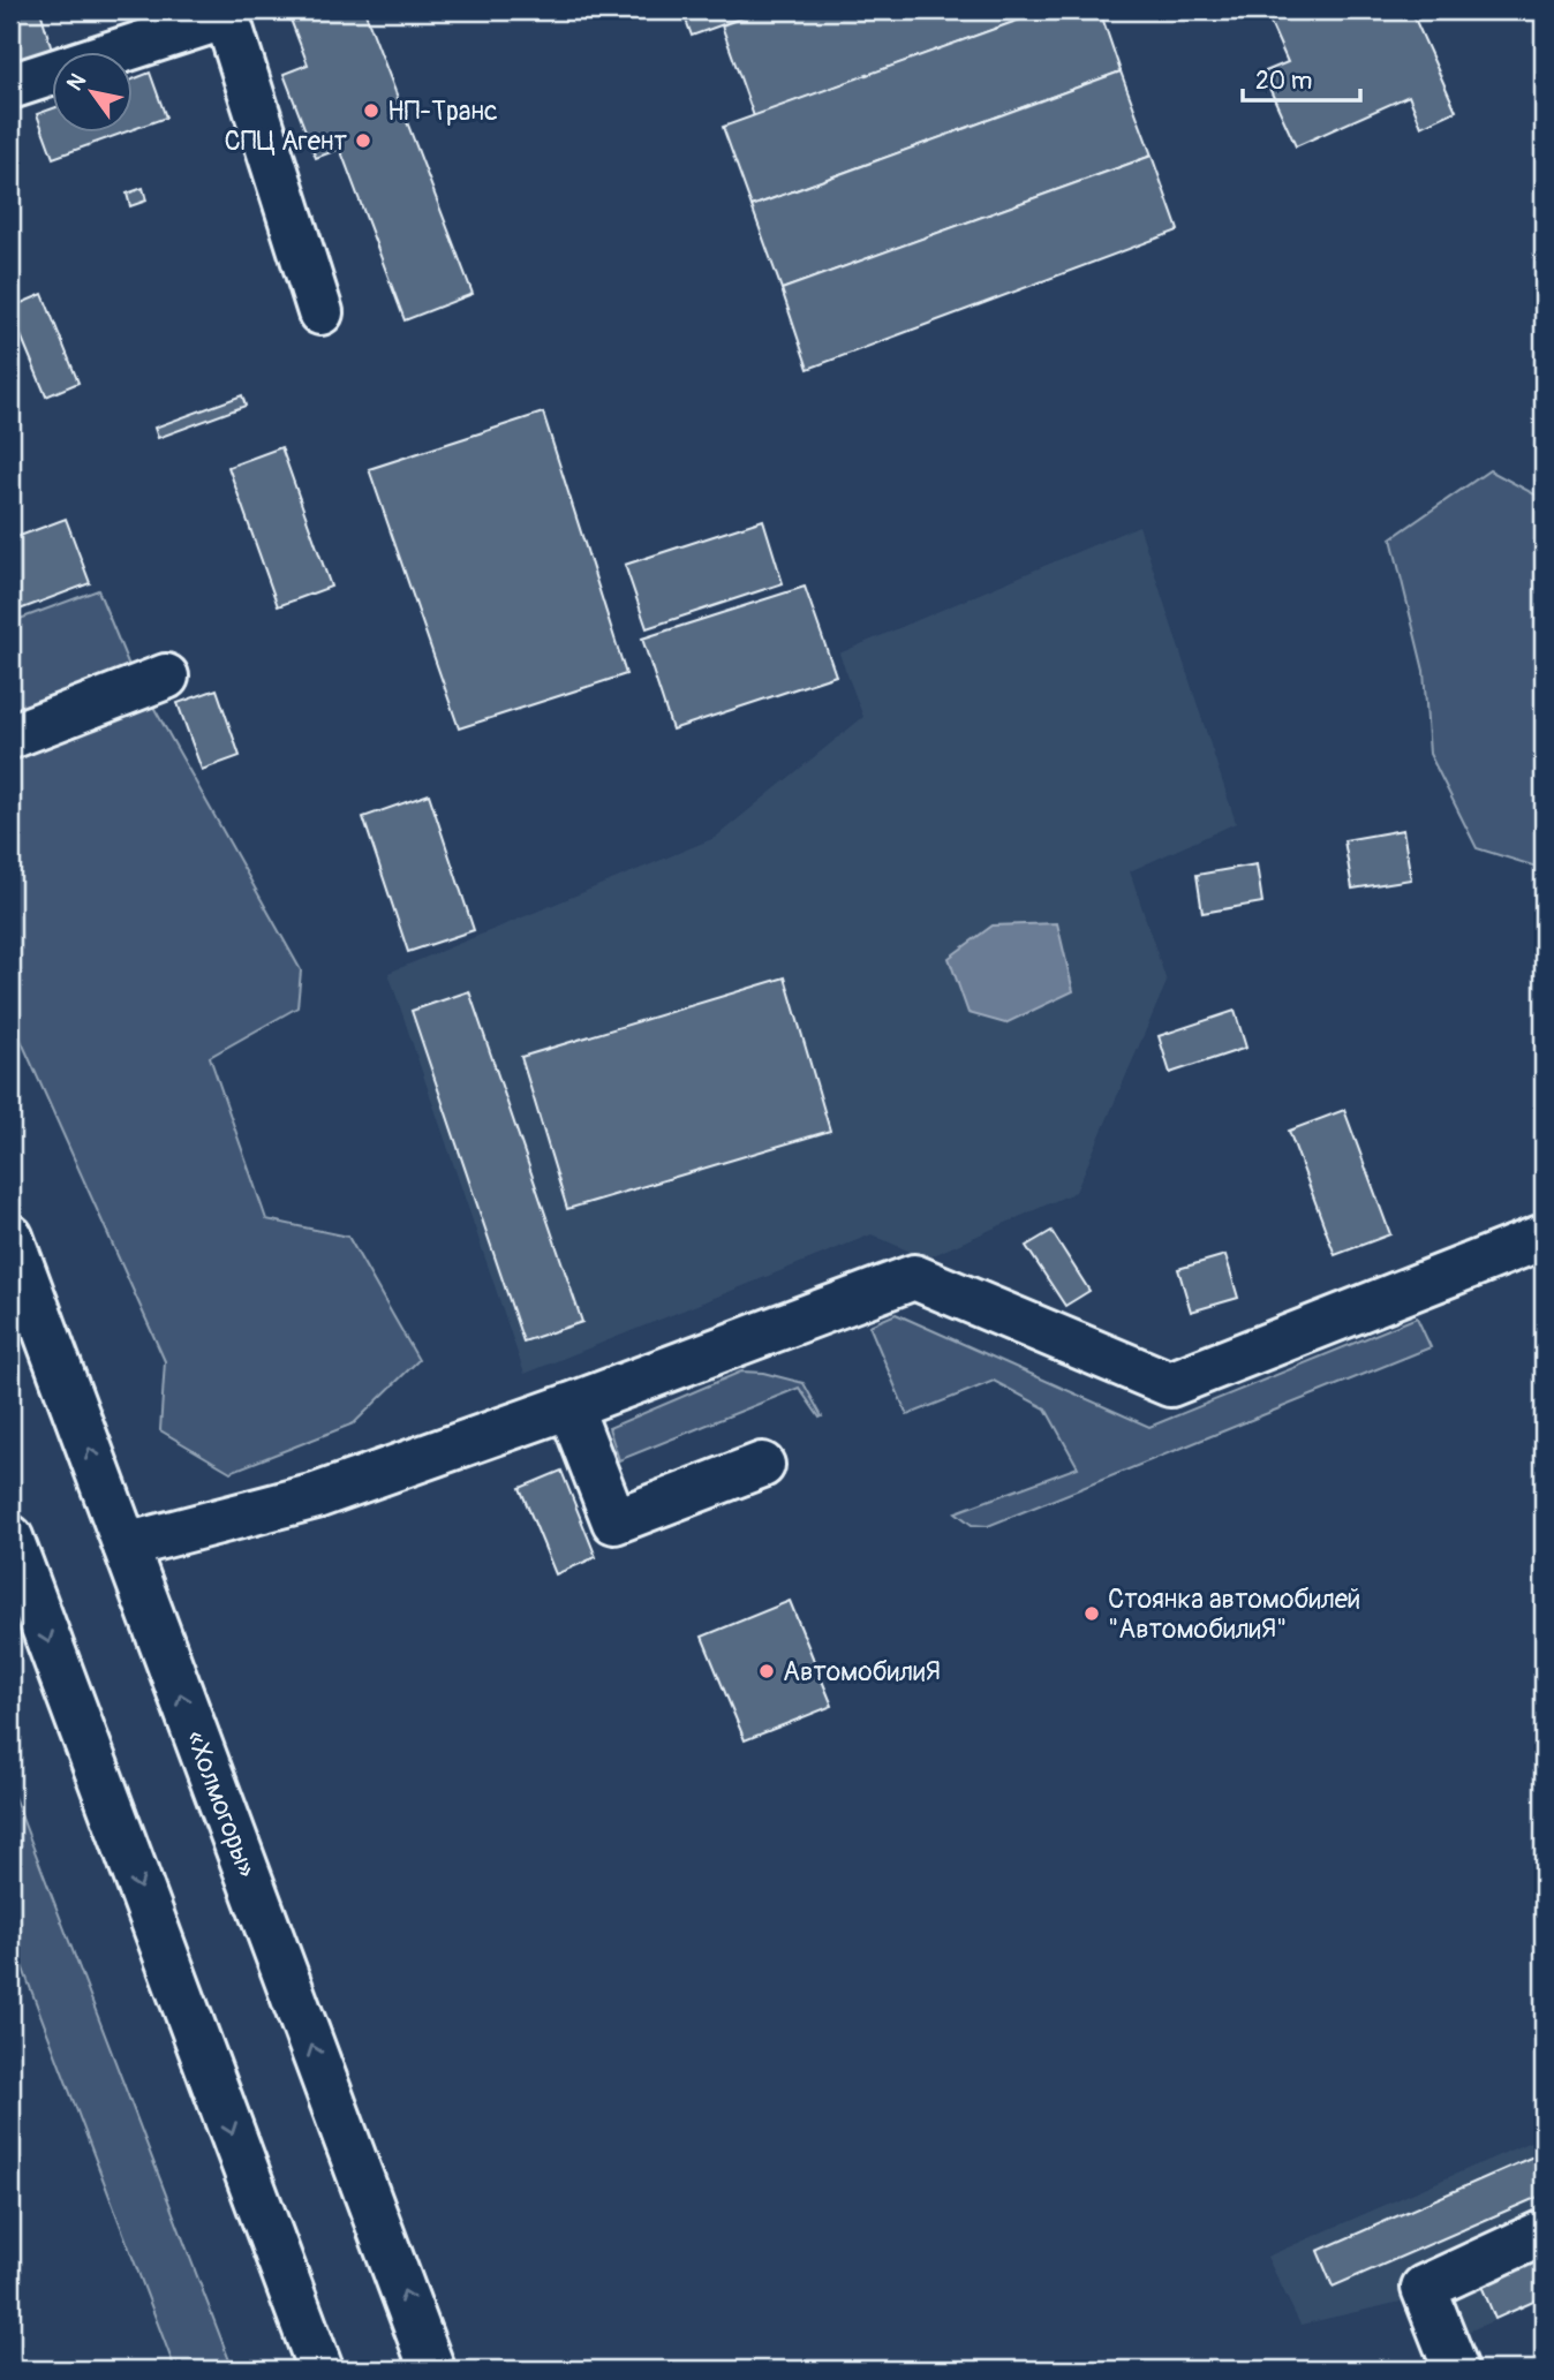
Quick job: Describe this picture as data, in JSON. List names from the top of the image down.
{
  "streets": {
    "main road": ["«Холмогоры»"]
  },
  "places": [
    "НП-Транс",
    "СПЦ Агент",
    "Стоянка автомобилей \"АвтомобилиЯ\"",
    "АвтомобилиЯ"
  ],
  "scale_bar": "20 m",
  "north": "top left"
}
